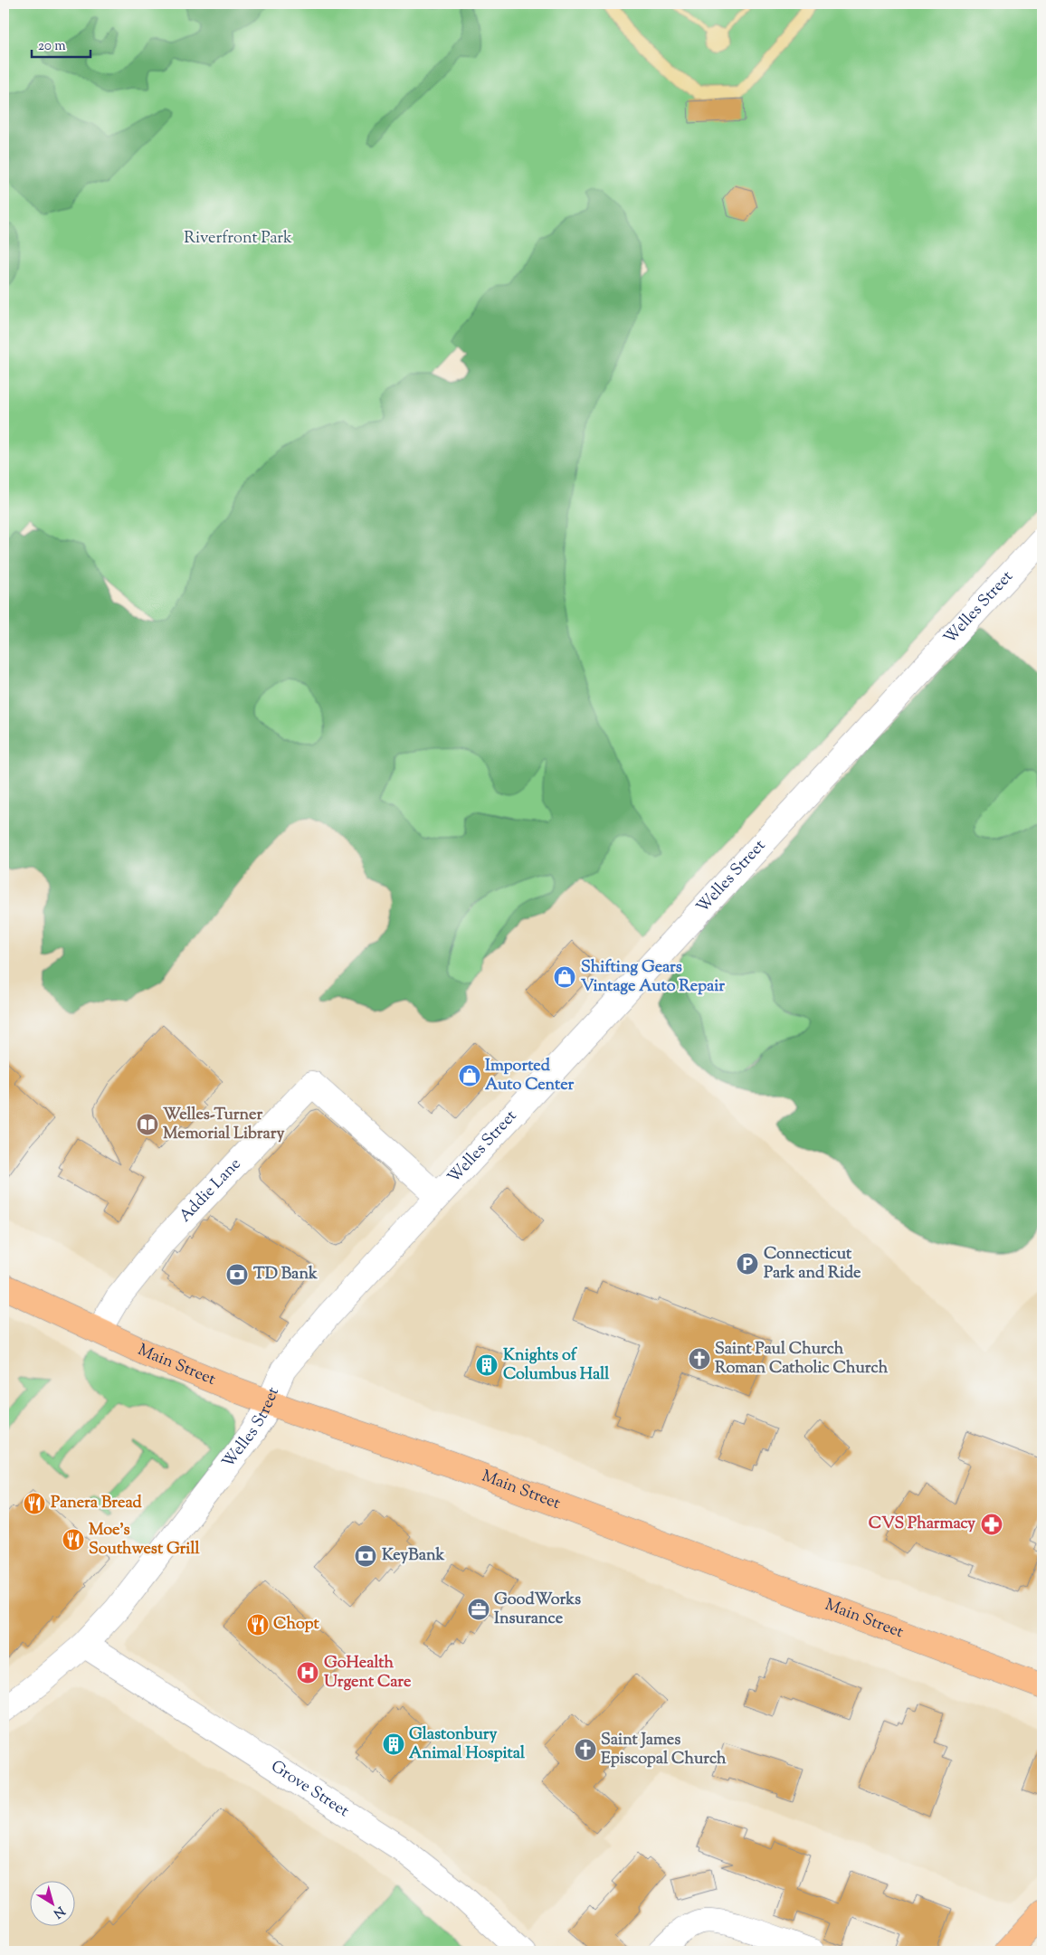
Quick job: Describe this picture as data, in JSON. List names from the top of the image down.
{
  "streets": {
    "main road": ["Main Street"],
    "street": ["Welles Street", "Addie Lane", "Grove Street"]
  },
  "crossings": [
    ["Welles Street", "Addie Lane"],
    ["Welles Street", "Main Street"],
    ["Welles Street", "Grove Street"],
    ["Addie Lane", "Main Street"]
  ],
  "parks": ["Riverfront Park"],
  "places": {
    "shop": ["Shifting Gears Vintage Auto Repair", "Imported Auto Center"],
    "library": ["Welles-Turner Memorial Library"],
    "parking": ["Connecticut Park and Ride"],
    "bank": ["TD Bank", "KeyBank"],
    "church": ["Saint Paul Church Roman Catholic Church", "Saint James Episcopal Church"],
    "building": ["Knights of Columbus Hall", "Glastonbury Animal Hospital"],
    "restaurant": ["Panera Bread", "Moe's Southwest Grill", "Chopt"],
    "pharmacy": ["CVS Pharmacy"],
    "office": ["GoodWorks Insurance"],
    "hospital": ["GoHealth Urgent Care"]
  },
  "scale_bar": "20 m",
  "north": "bottom right"
}
